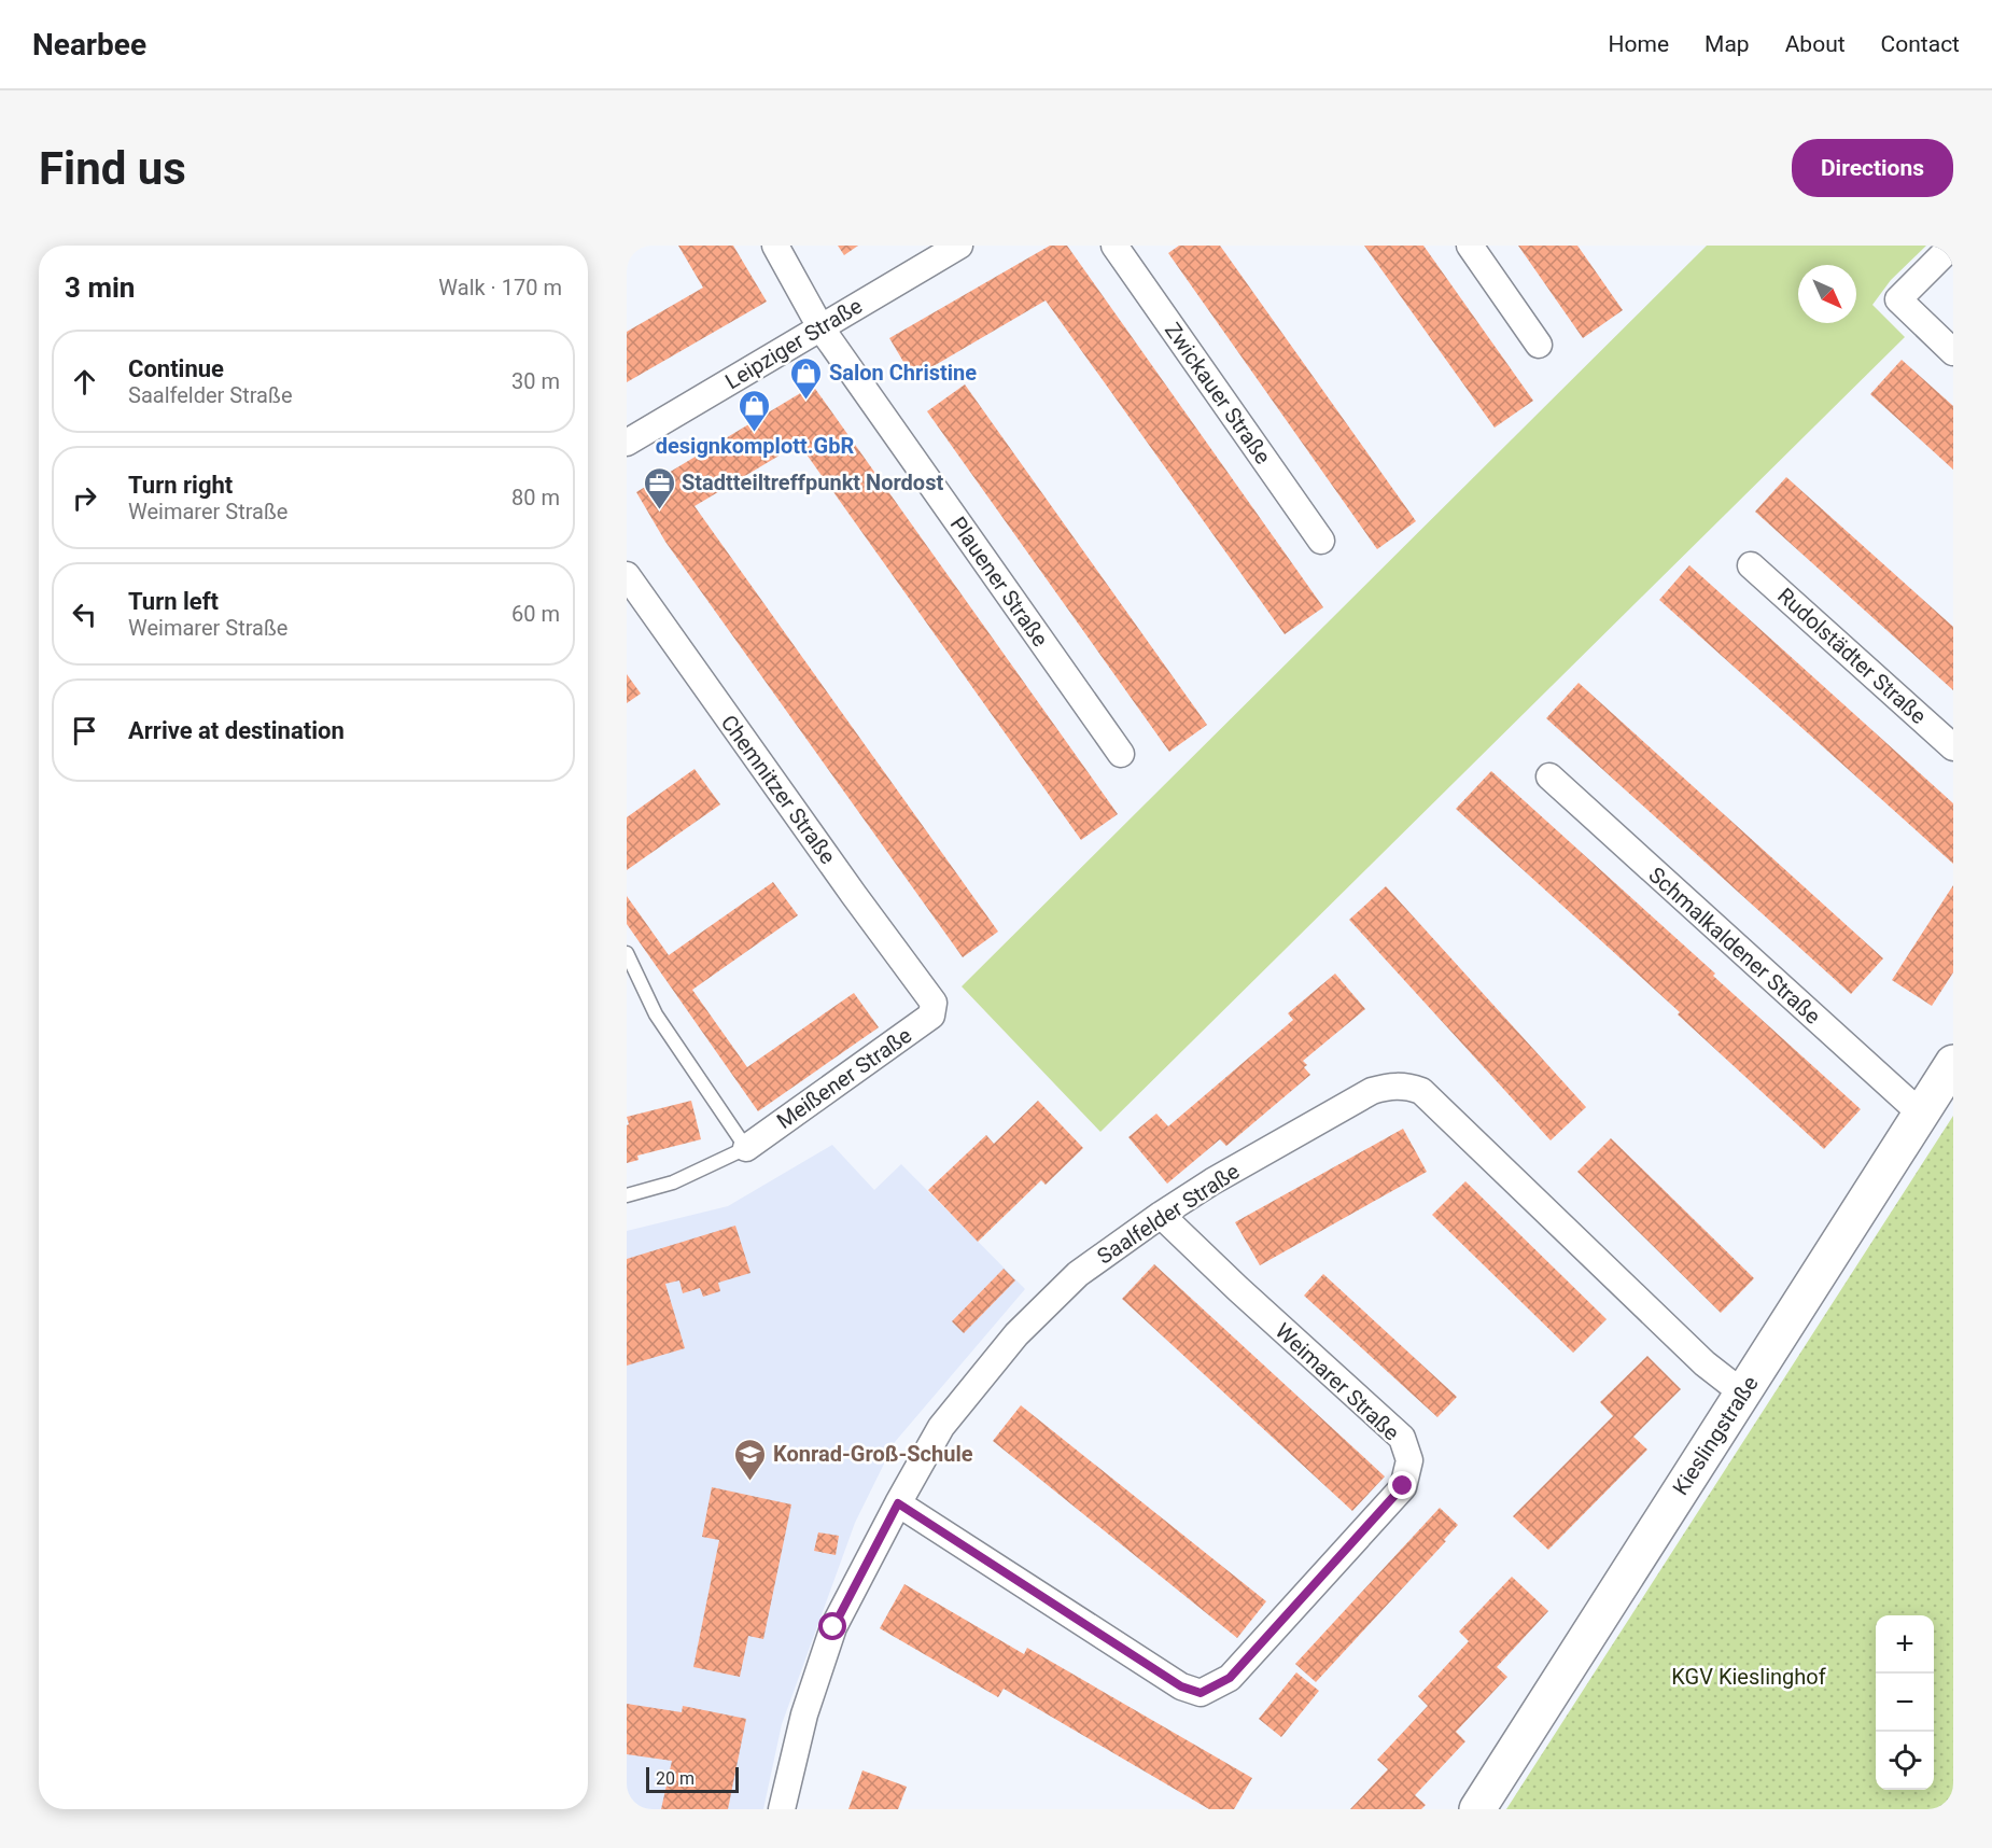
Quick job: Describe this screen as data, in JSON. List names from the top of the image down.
{
  "streets": {
    "street": [
      "Leipziger Straße",
      "Zwickauer Straße",
      "Plauener Straße",
      "Rudolstädter Straße",
      "Chemnitzer Straße",
      "Schmalkaldener Straße",
      "Meißener Straße",
      "Saalfelder Straße",
      "Weimarer Straße",
      "Kieslingstraße"
    ]
  },
  "crossings": [
    ["Leipziger Straße", "Plauener Straße"],
    ["Chemnitzer Straße", "Meißener Straße"],
    ["Schmalkaldener Straße", "Kieslingstraße"],
    ["Saalfelder Straße", "Weimarer Straße"],
    ["Saalfelder Straße", "Kieslingstraße"]
  ],
  "parks": ["KGV Kieslinghof"],
  "places": {
    "shop": ["Salon Christine", "designkomplott.GbR"],
    "office": ["Stadtteiltreffpunkt Nordost"],
    "school or university": ["Konrad-Groß-Schule"]
  },
  "scale_bar": "20 m",
  "north": "bottom right",
  "page": {
    "header": "Nearbee",
    "nav": [
      "Home",
      "Map",
      "About",
      "Contact"
    ],
    "buttons": "Directions",
    "title": "Find us",
    "heading": ["3 min", "Walk · 170 m"],
    "list": [
      ["Continue", "Saalfelder Straße", "30 m"],
      ["Turn right", "Weimarer Straße", "80 m"],
      ["Turn left", "Weimarer Straße", "60 m"],
      "Arrive at destination"
    ],
    "map_buttons": ["+", "−"],
    "scale": "20 m"
  }
}
